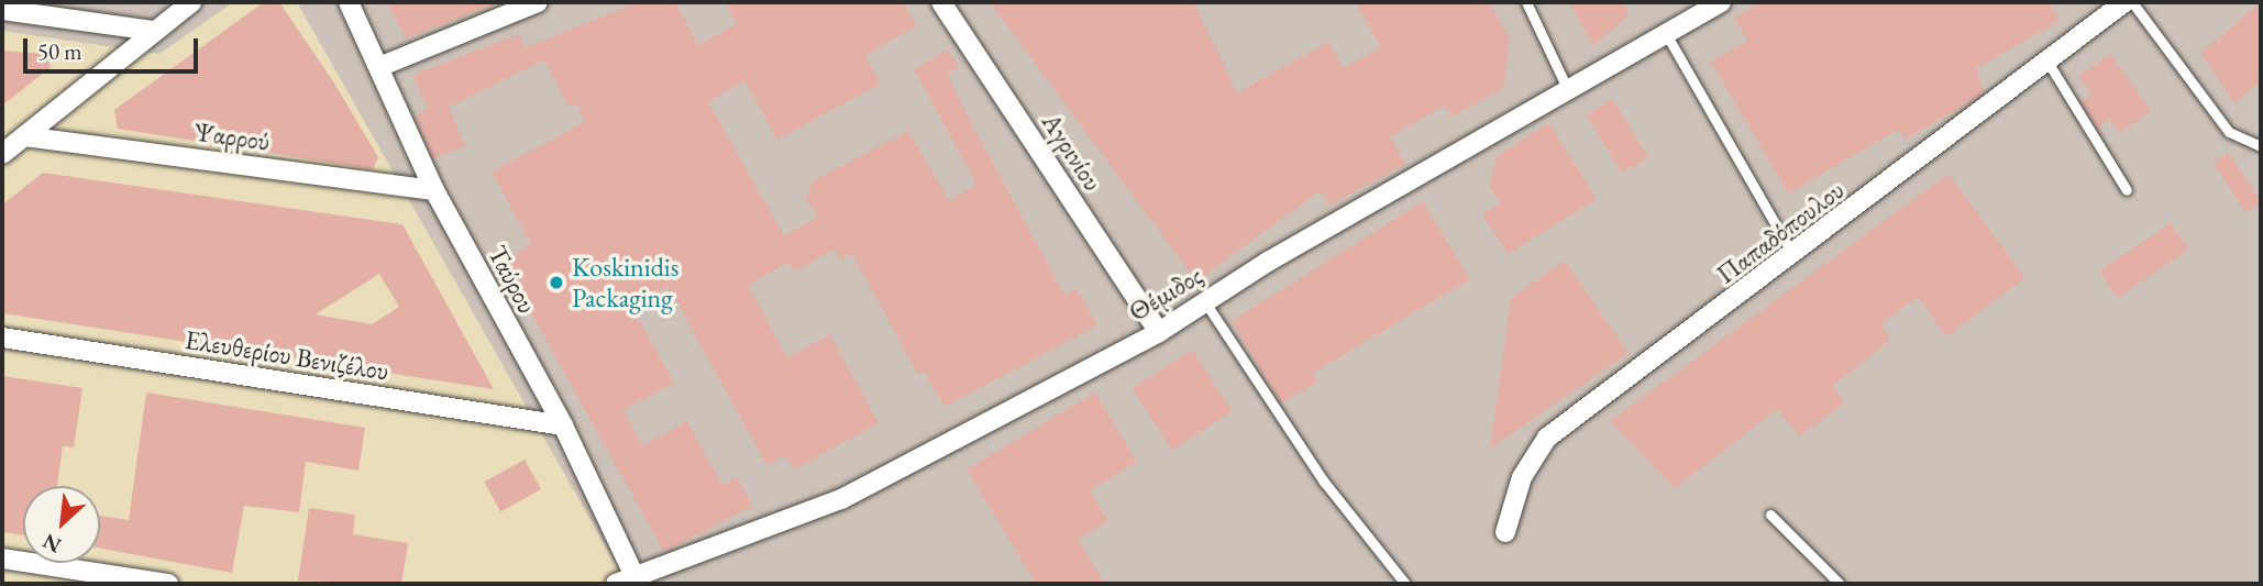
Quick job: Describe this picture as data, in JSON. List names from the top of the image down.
{
  "streets": {
    "street": [
      "Ψαρρού",
      "Αγρινίου",
      "Παπαδόπουλου",
      "Ταύρου",
      "Θέμιδος",
      "Ελευθερίου Βενιζέλου"
    ]
  },
  "crossings": [
    ["Ψαρρού", "Ταύρου"],
    ["Αγρινίου", "Θέμιδος"],
    ["Ταύρου", "Θέμιδος"],
    ["Ταύρου", "Ελευθερίου Βενιζέλου"]
  ],
  "places": ["Koskinidis Packaging"],
  "scale_bar": "50 m",
  "north": "bottom left"
}
